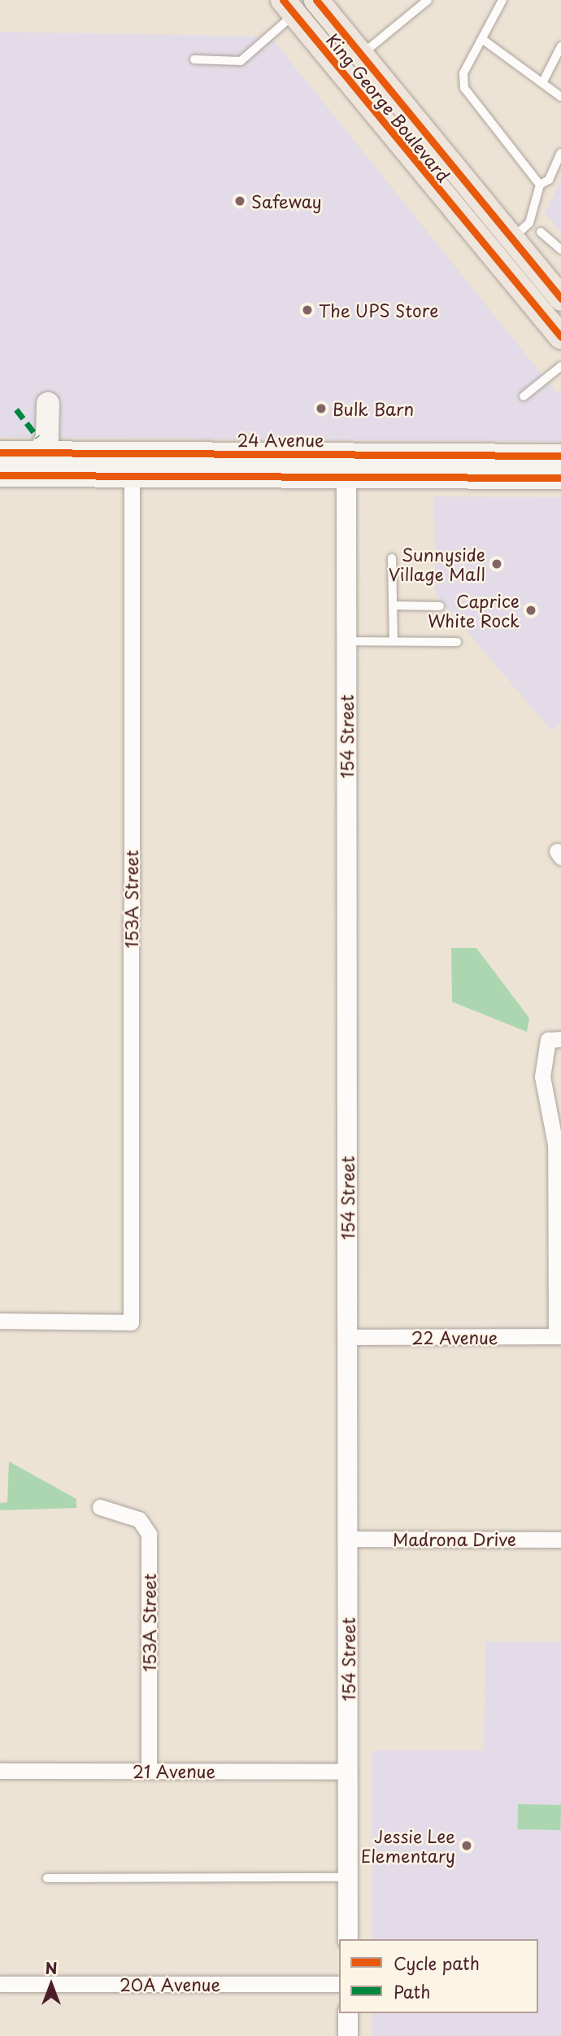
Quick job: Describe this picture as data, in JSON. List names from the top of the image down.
{
  "streets": {
    "main road": ["King George Boulevard", "24 Avenue"],
    "street": [
      "154 Street",
      "153A Street",
      "22 Avenue",
      "Madrona Drive",
      "21 Avenue",
      "20A Avenue"
    ]
  },
  "crossings": [
    ["24 Avenue", "154 Street"],
    ["24 Avenue", "153A Street"],
    ["154 Street", "22 Avenue"],
    ["154 Street", "Madrona Drive"],
    ["154 Street", "21 Avenue"],
    ["153A Street", "21 Avenue"]
  ],
  "places": [
    "Safeway",
    "The UPS Store",
    "Bulk Barn",
    "Sunnyside Village Mall",
    "Caprice White Rock",
    "Jessie Lee Elementary"
  ],
  "legend": ["Cycle path", "Path"],
  "north": "top"
}
